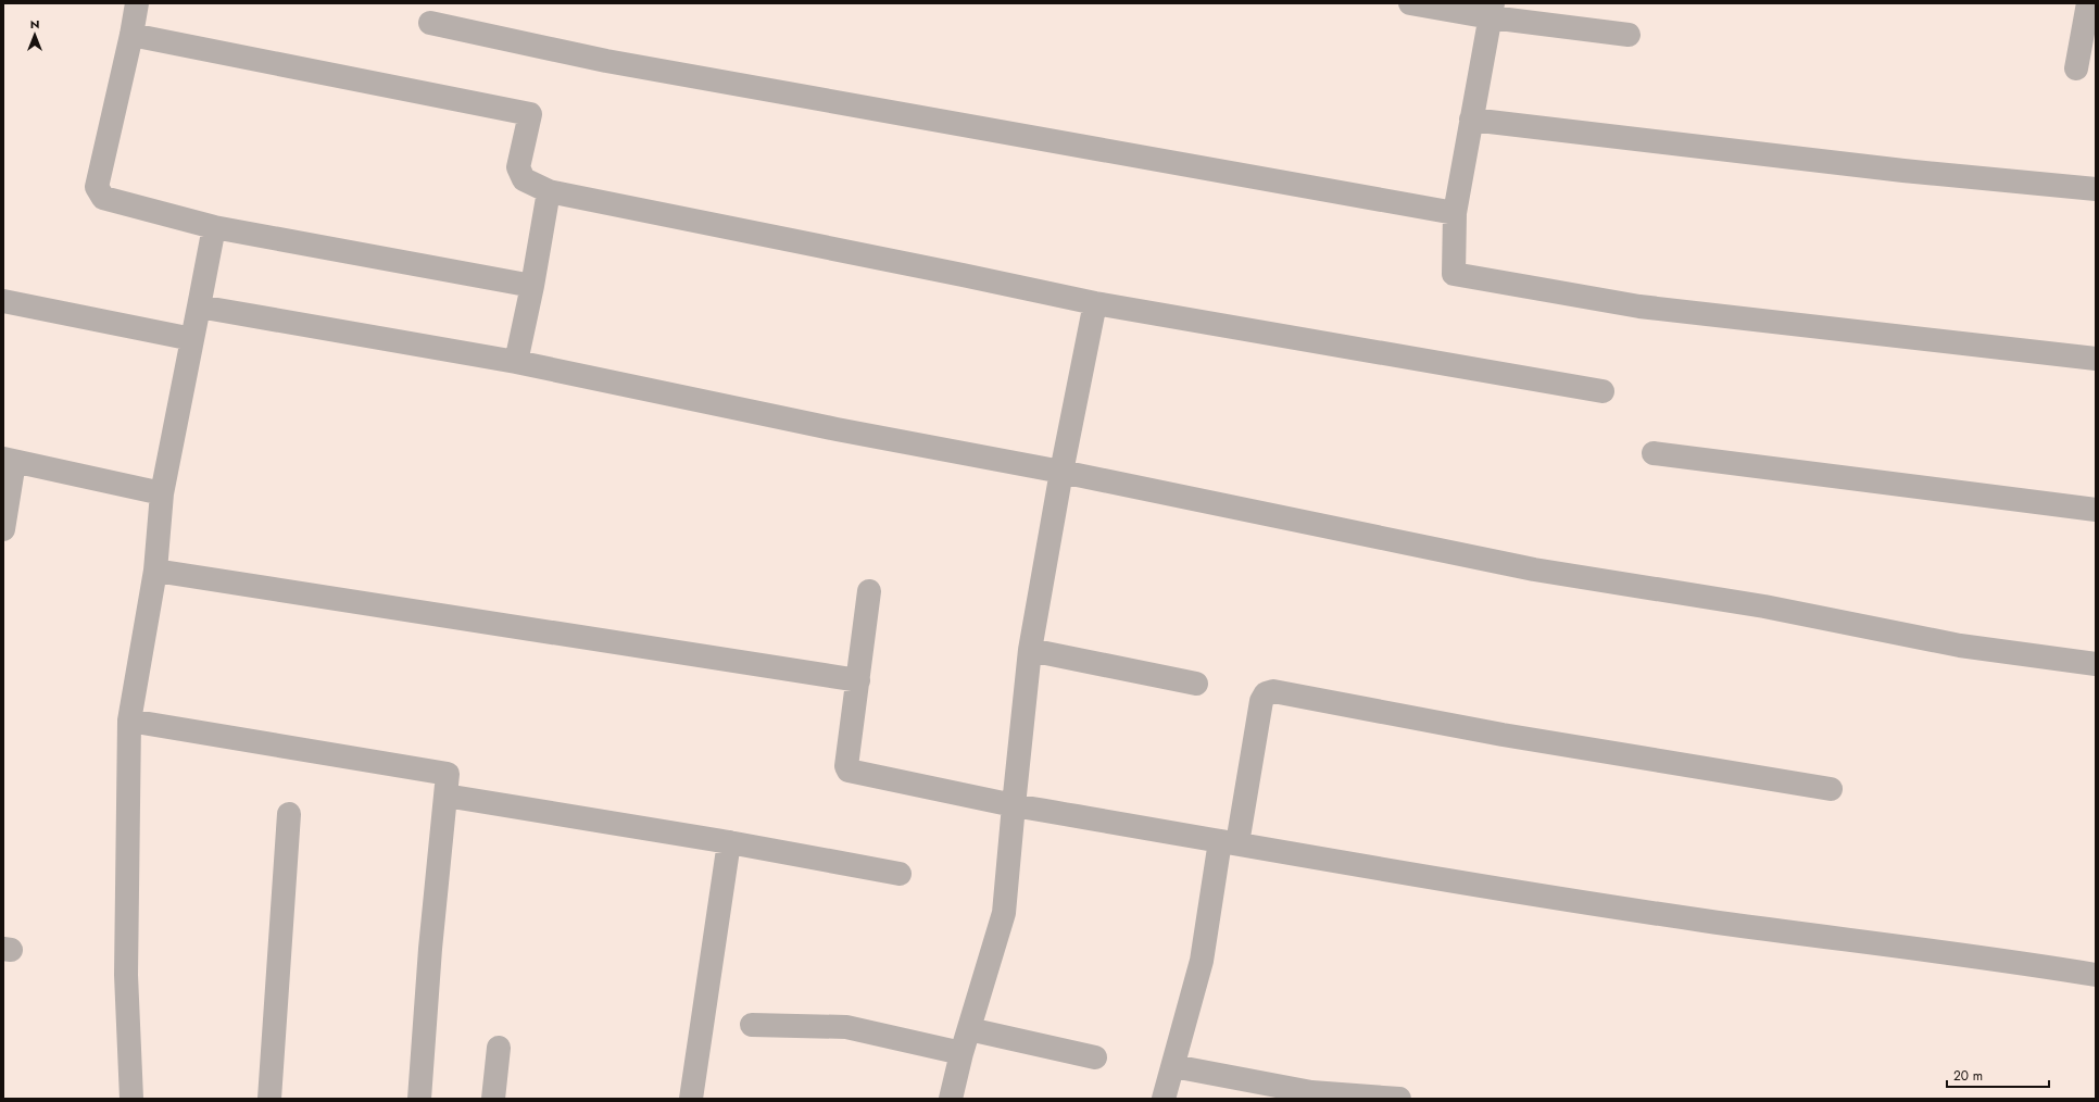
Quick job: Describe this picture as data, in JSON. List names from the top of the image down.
{
  "scale_bar": "20 m",
  "north": "top"
}
